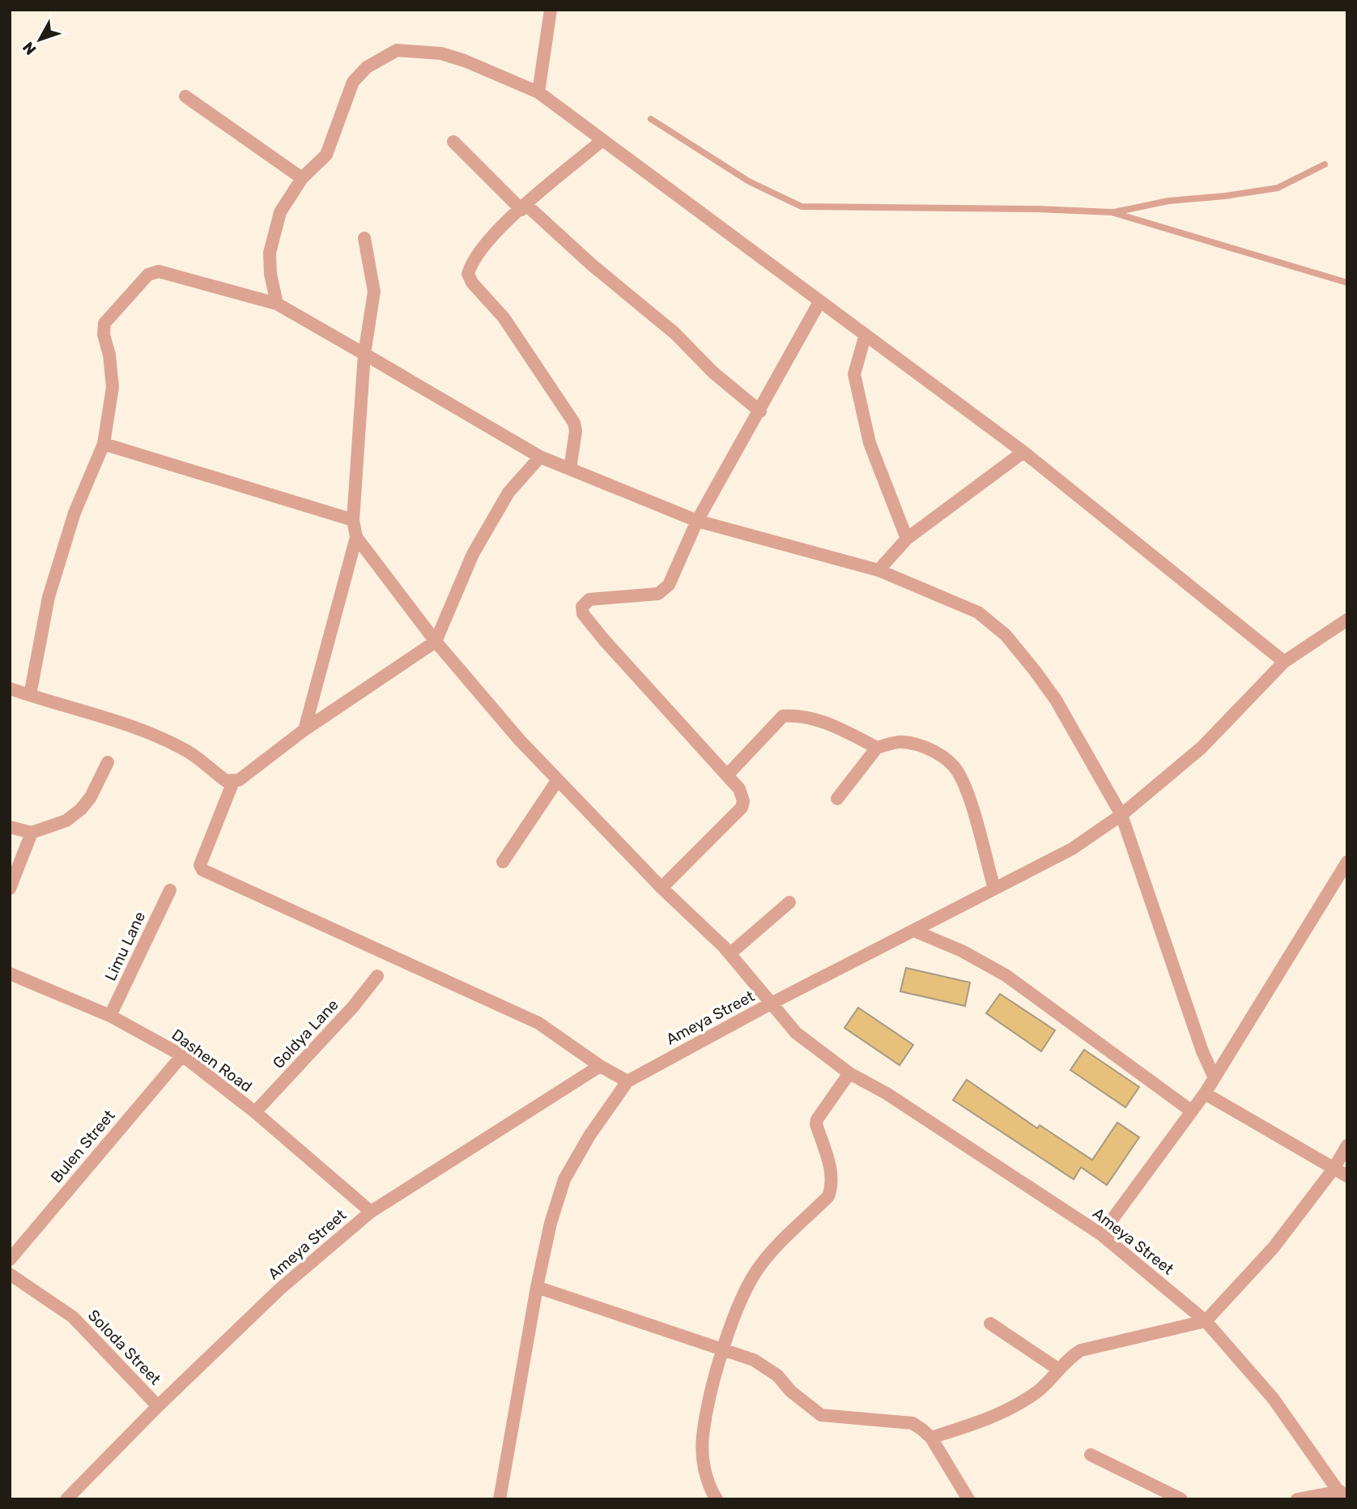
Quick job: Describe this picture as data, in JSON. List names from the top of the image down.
{
  "streets": {
    "street": [
      "Limu Lane",
      "Ameya Street",
      "Goldya Lane",
      "Dashen Road",
      "Bulen Street",
      "Soloda Street"
    ]
  },
  "crossings": [
    ["Limu Lane", "Dashen Road"],
    ["Ameya Street", "Dashen Road"],
    ["Ameya Street", "Soloda Street"],
    ["Goldya Lane", "Dashen Road"],
    ["Dashen Road", "Bulen Street"]
  ],
  "north": "bottom left"
}
